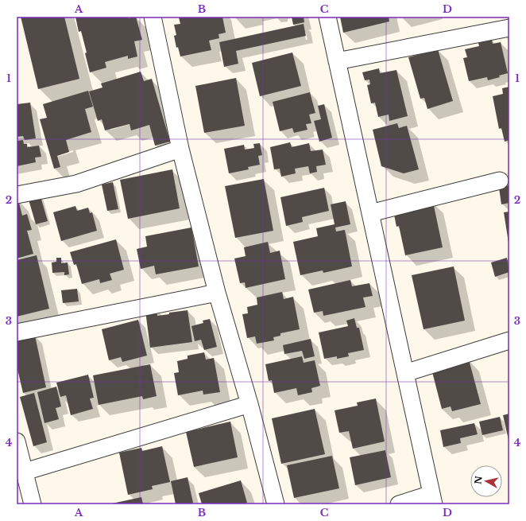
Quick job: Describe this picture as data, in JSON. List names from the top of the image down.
{
  "north": "left",
  "grid": {
    "columns": [
      "A",
      "B",
      "C",
      "D"
    ],
    "rows": [
      "1",
      "2",
      "3",
      "4"
    ]
  }
}
